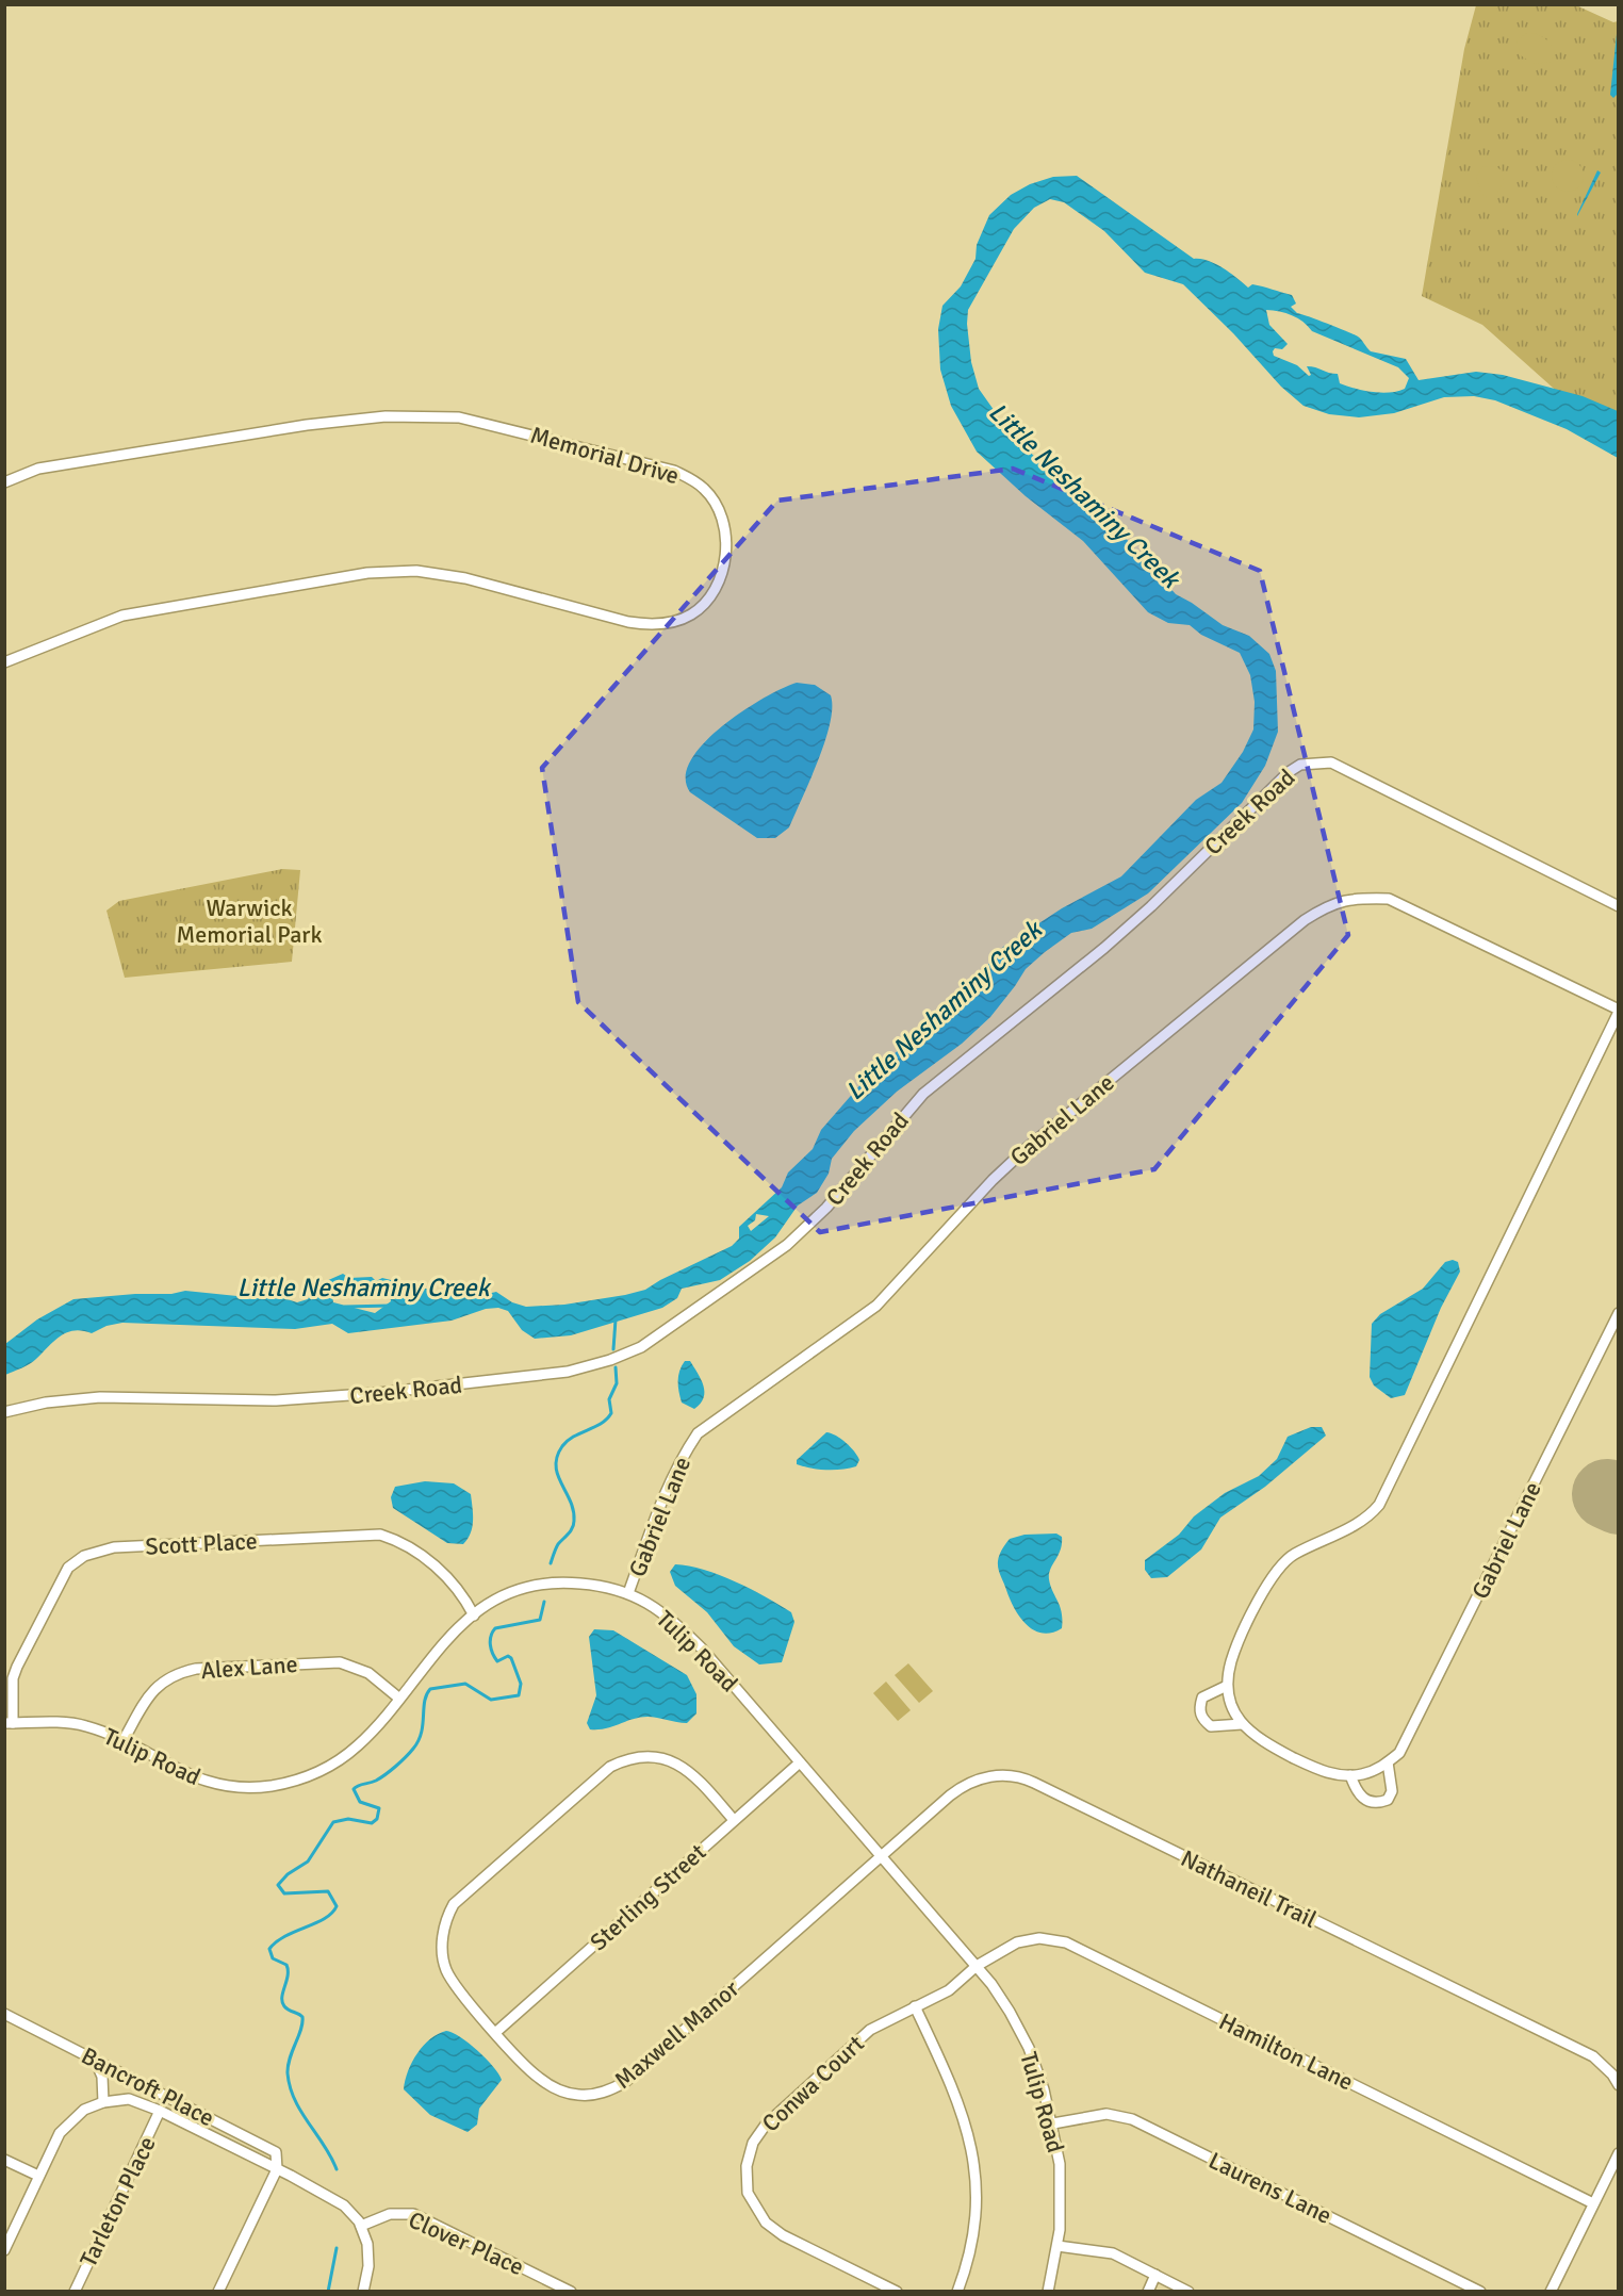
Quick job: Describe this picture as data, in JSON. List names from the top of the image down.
{
  "streets": {
    "street": [
      "Memorial Drive",
      "Creek Road",
      "Gabriel Lane",
      "Scott Place",
      "Tulip Road",
      "Alex Lane",
      "Nathaneil Trail",
      "Sterling Street",
      "Maxwell Manor",
      "Hamilton Lane",
      "Conwa Court",
      "Bancroft Place",
      "Laurens Lane",
      "Tarleton Place",
      "Clover Place"
    ]
  },
  "crossings": [
    ["Gabriel Lane", "Tulip Road"],
    ["Scott Place", "Tulip Road"],
    ["Tulip Road", "Alex Lane"],
    ["Tulip Road", "Nathaneil Trail"],
    ["Tulip Road", "Sterling Street"],
    ["Tulip Road", "Maxwell Manor"],
    ["Tulip Road", "Hamilton Lane"],
    ["Tulip Road", "Conwa Court"],
    ["Tulip Road", "Laurens Lane"],
    ["Nathaneil Trail", "Maxwell Manor"],
    ["Sterling Street", "Maxwell Manor"],
    ["Hamilton Lane", "Conwa Court"]
  ],
  "water": ["Little Neshaminy Creek"],
  "parks": ["Warwick Memorial Park"]
}
